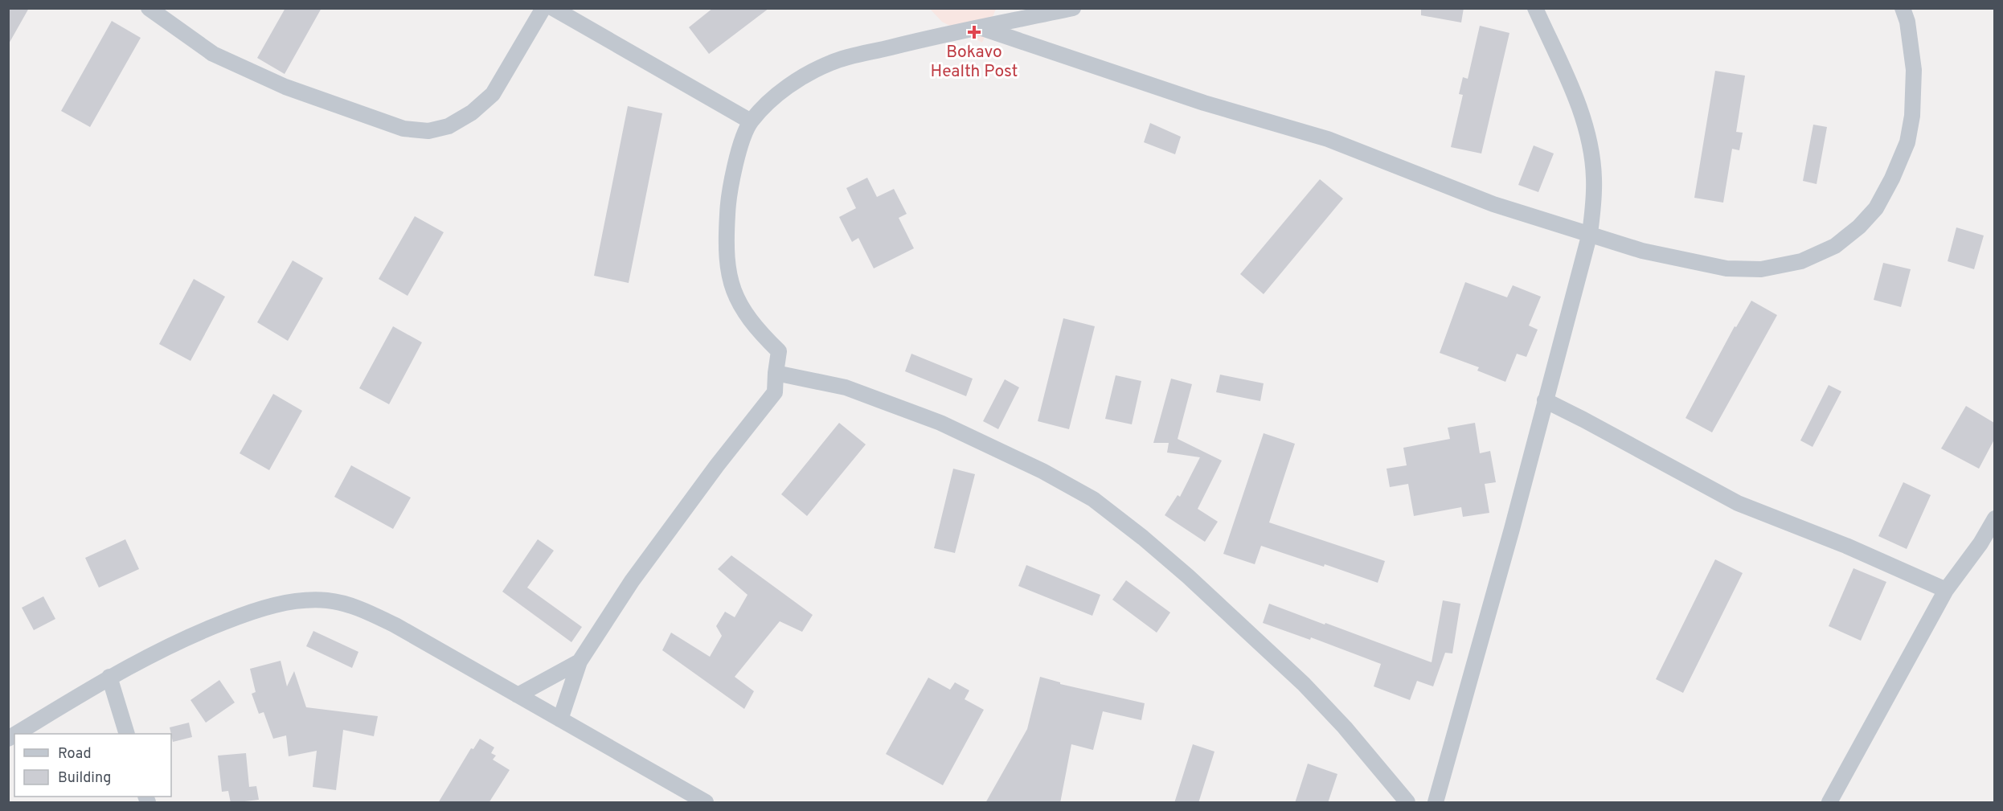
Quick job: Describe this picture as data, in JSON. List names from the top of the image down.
{
  "places": {
    "health": ["Bokavo Health Post"]
  },
  "legend": ["Road", "Building"]
}
